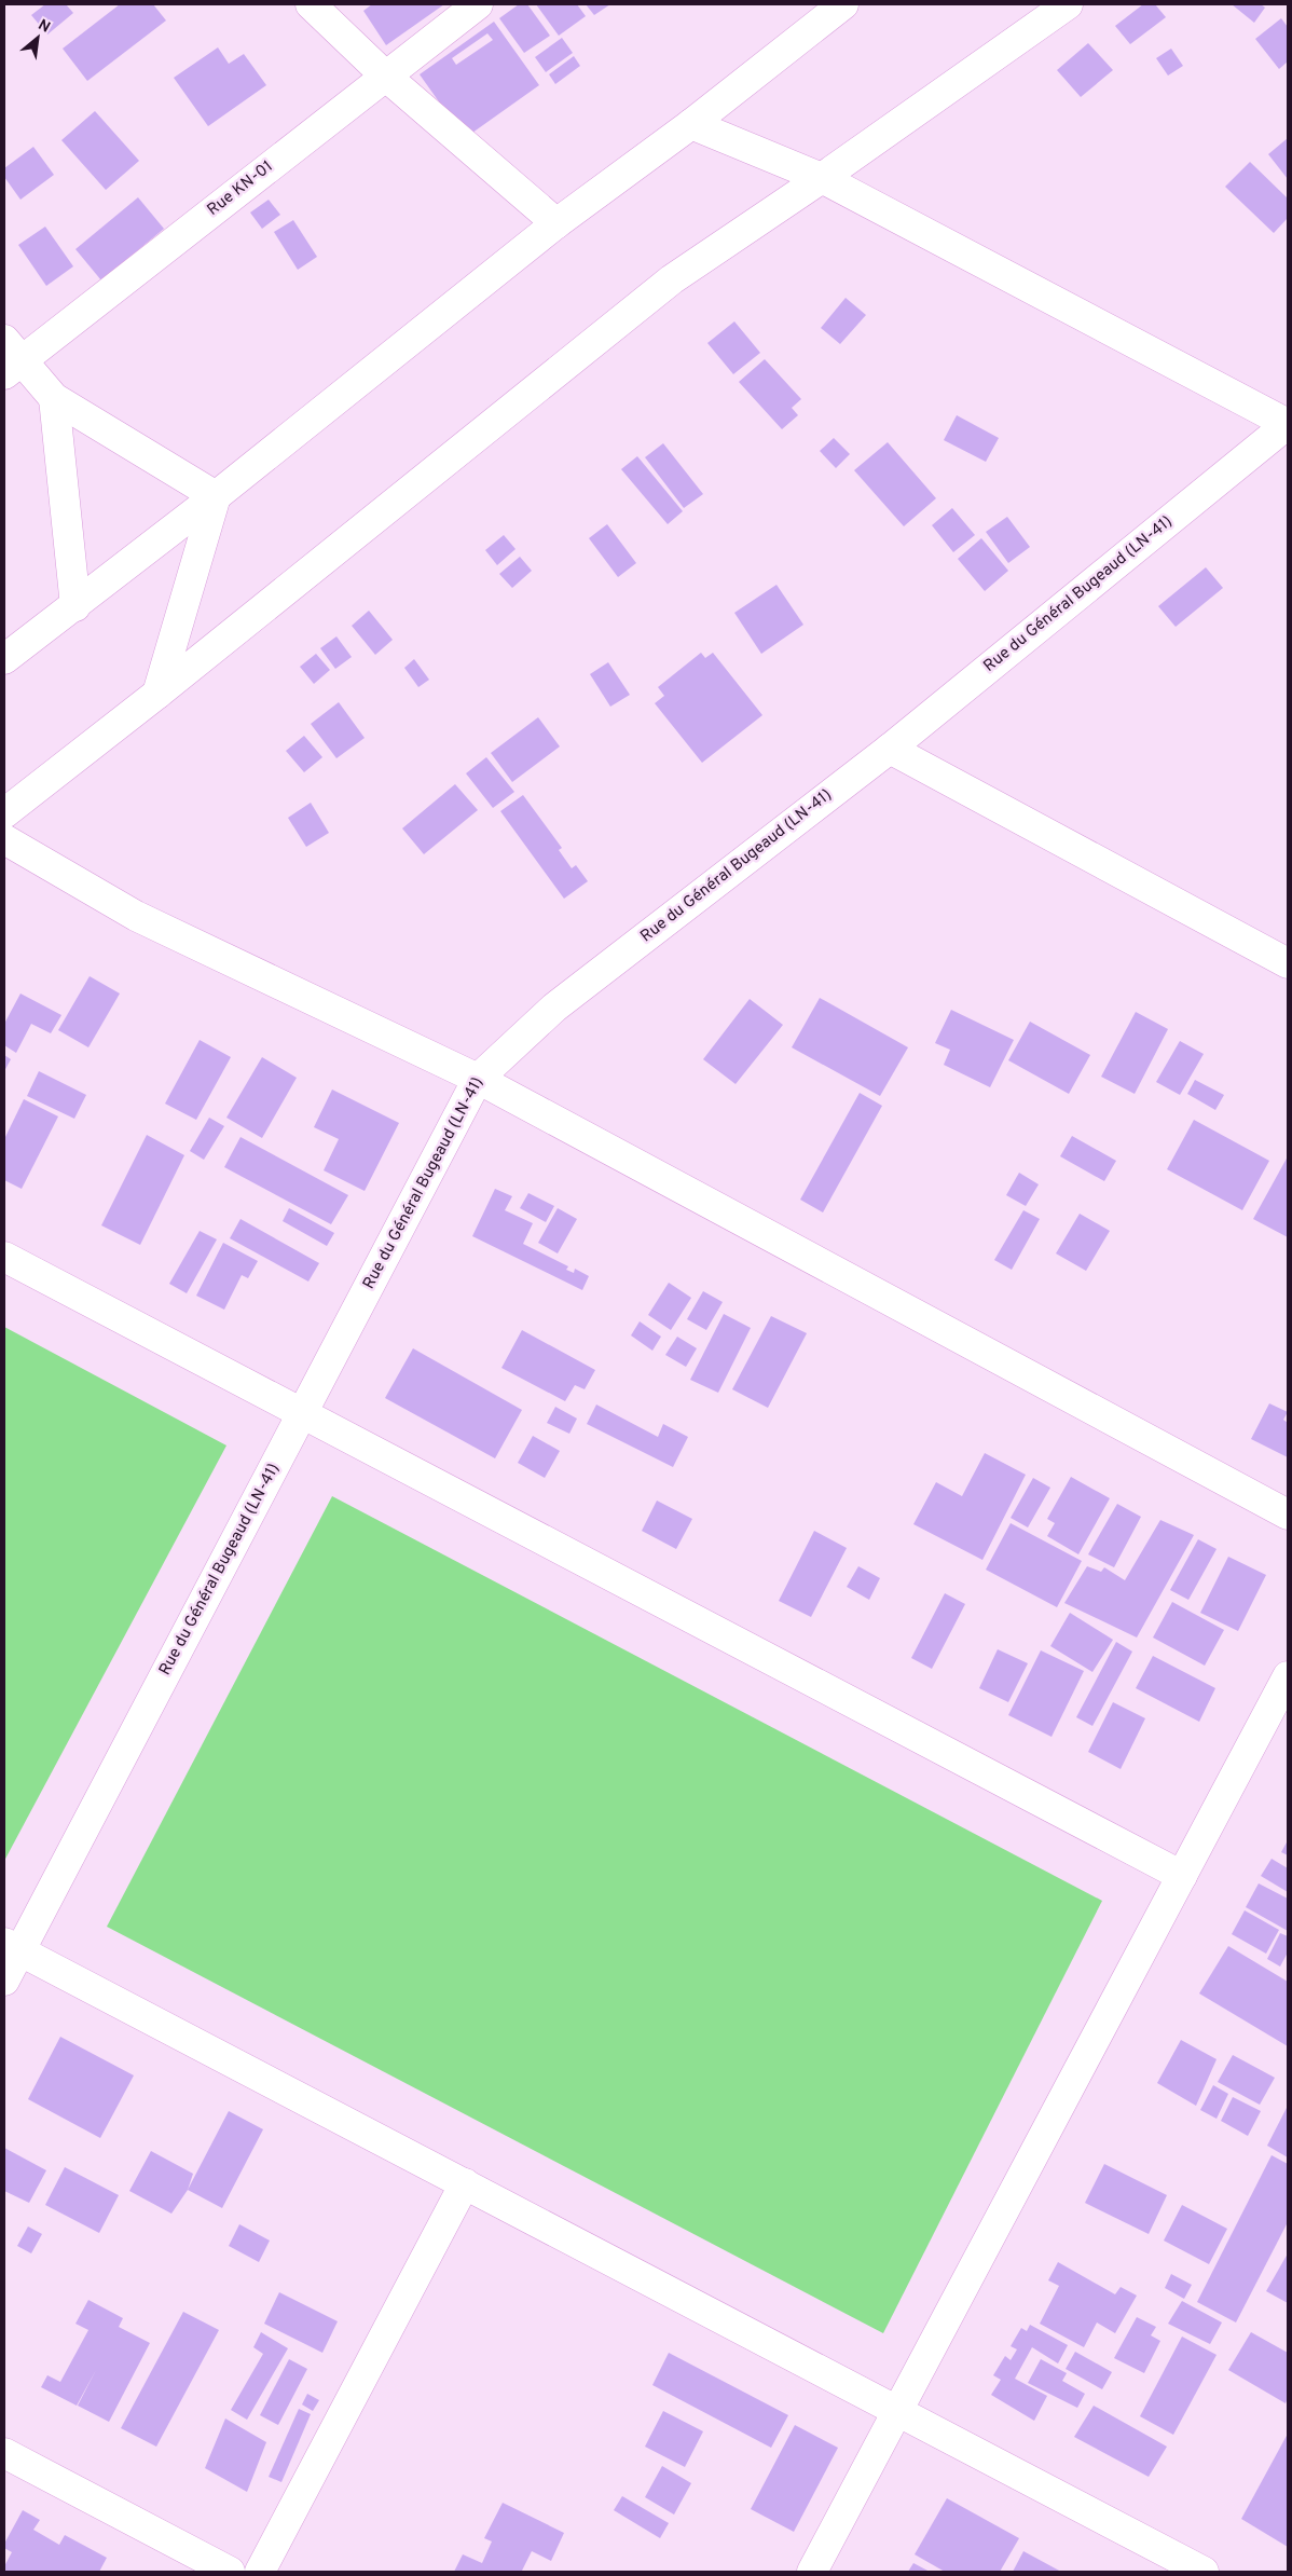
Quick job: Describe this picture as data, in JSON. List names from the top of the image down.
{
  "streets": {
    "street": ["Rue KN-01", "Rue du Général Bugeaud (LN-41)"]
  },
  "north": "top right"
}
